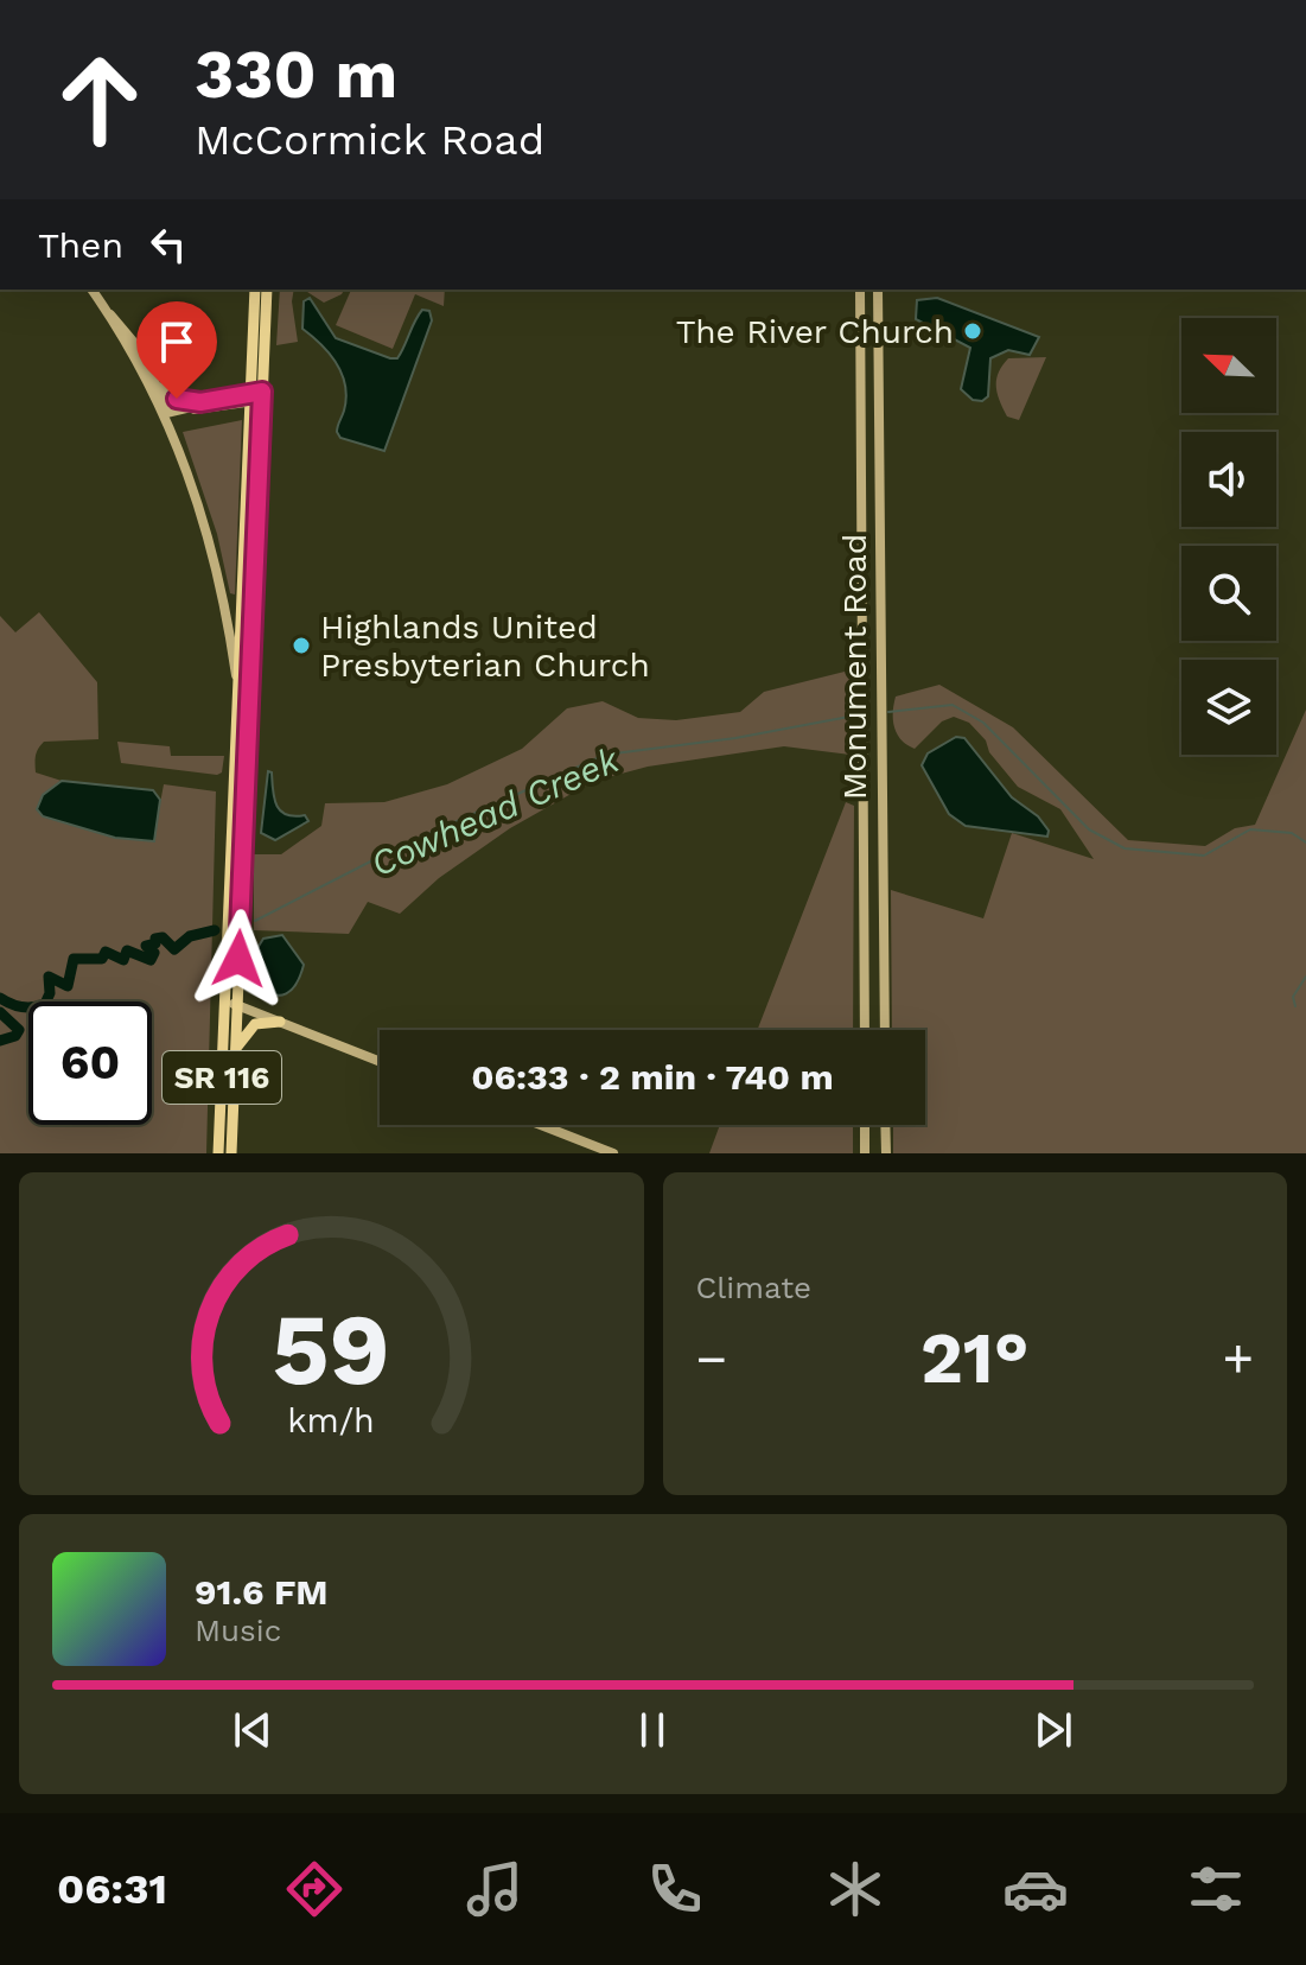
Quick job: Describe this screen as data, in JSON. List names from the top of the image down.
{
  "streets": {
    "main road": ["Monument Road", "SR 116"]
  },
  "water": ["Cowhead Creek"],
  "places": ["The River Church", "Highlands United Presbyterian Church"],
  "north": "top left",
  "page": {
    "turn": ["330 m", "McCormick Road"],
    "then": "Then",
    "limit": "60",
    "trip": "06:33 · 2 min · 740 m",
    "tile": "Climate",
    "heat": ["−", "21°", "+"],
    "song": ["91.6 FM", "Music"],
    "tabs": "06:31",
    "gauge": ["59", "km/h"]
  }
}
